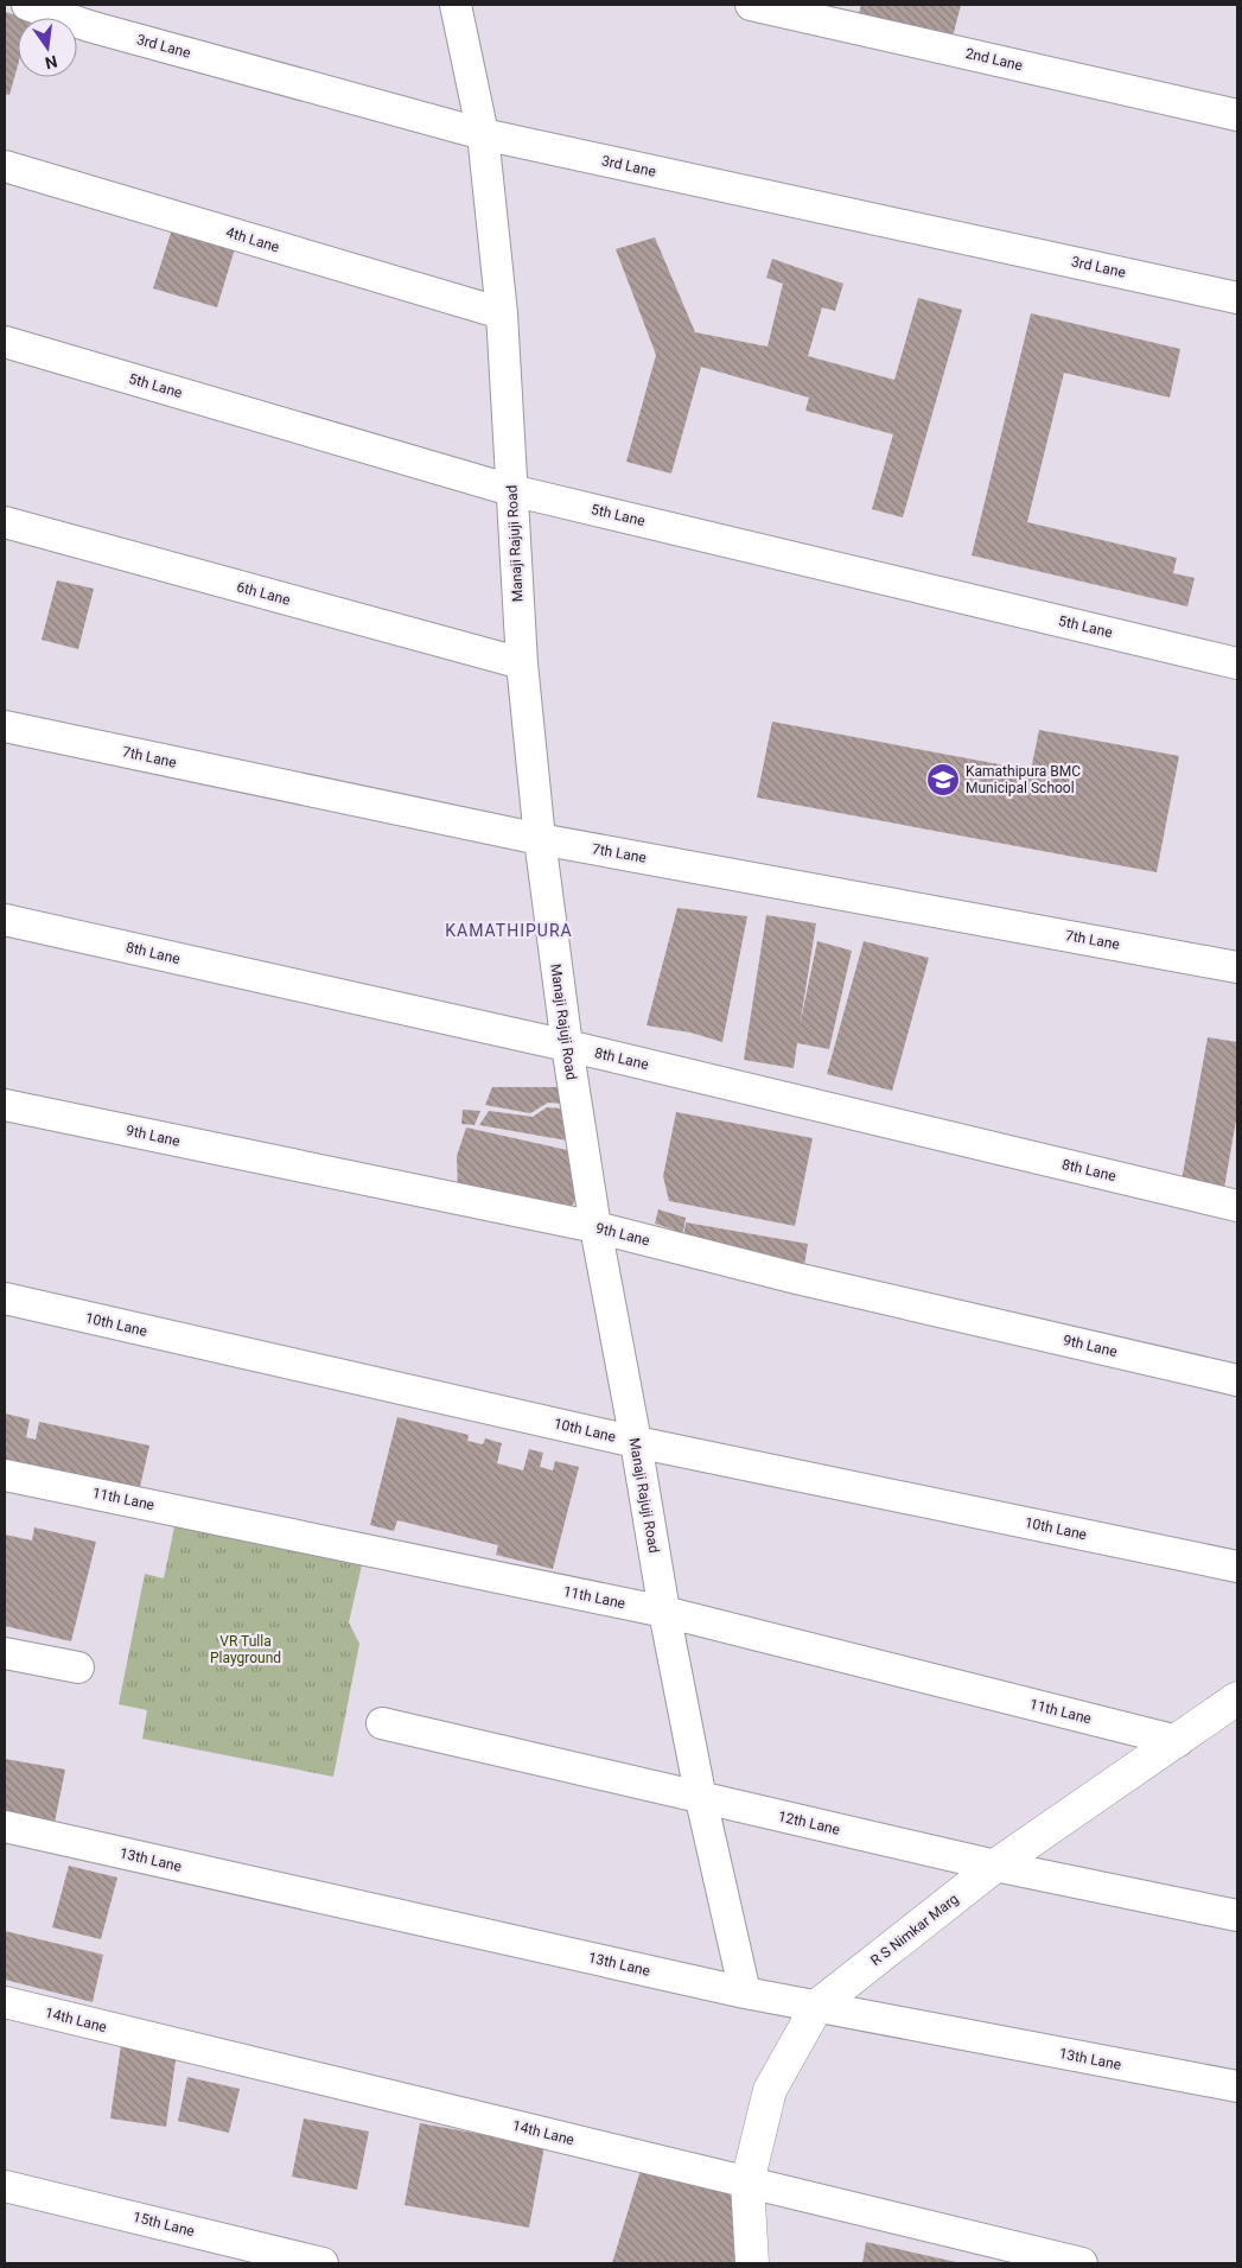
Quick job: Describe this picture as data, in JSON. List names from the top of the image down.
{
  "streets": {
    "main road": ["R S Nimkar Marg"],
    "street": [
      "3rd Lane",
      "2nd Lane",
      "4th Lane",
      "5th Lane",
      "Manaji Rajuji Road",
      "6th Lane",
      "7th Lane",
      "8th Lane",
      "9th Lane",
      "10th Lane",
      "11th Lane",
      "12th Lane",
      "13th Lane",
      "14th Lane",
      "15th Lane"
    ]
  },
  "crossings": [
    ["3rd Lane", "Manaji Rajuji Road"],
    ["4th Lane", "Manaji Rajuji Road"],
    ["5th Lane", "Manaji Rajuji Road"],
    ["Manaji Rajuji Road", "6th Lane"],
    ["Manaji Rajuji Road", "7th Lane"],
    ["Manaji Rajuji Road", "8th Lane"],
    ["Manaji Rajuji Road", "9th Lane"],
    ["Manaji Rajuji Road", "10th Lane"],
    ["Manaji Rajuji Road", "11th Lane"],
    ["Manaji Rajuji Road", "12th Lane"],
    ["Manaji Rajuji Road", "13th Lane"],
    ["11th Lane", "R S Nimkar Marg"],
    ["12th Lane", "R S Nimkar Marg"],
    ["13th Lane", "R S Nimkar Marg"],
    ["R S Nimkar Marg", "14th Lane"]
  ],
  "districts": ["KAMATHIPURA"],
  "parks": ["VR Tulla Playground"],
  "places": {
    "school or university": ["Kamathipura BMC Municipal School"]
  },
  "north": "bottom"
}
